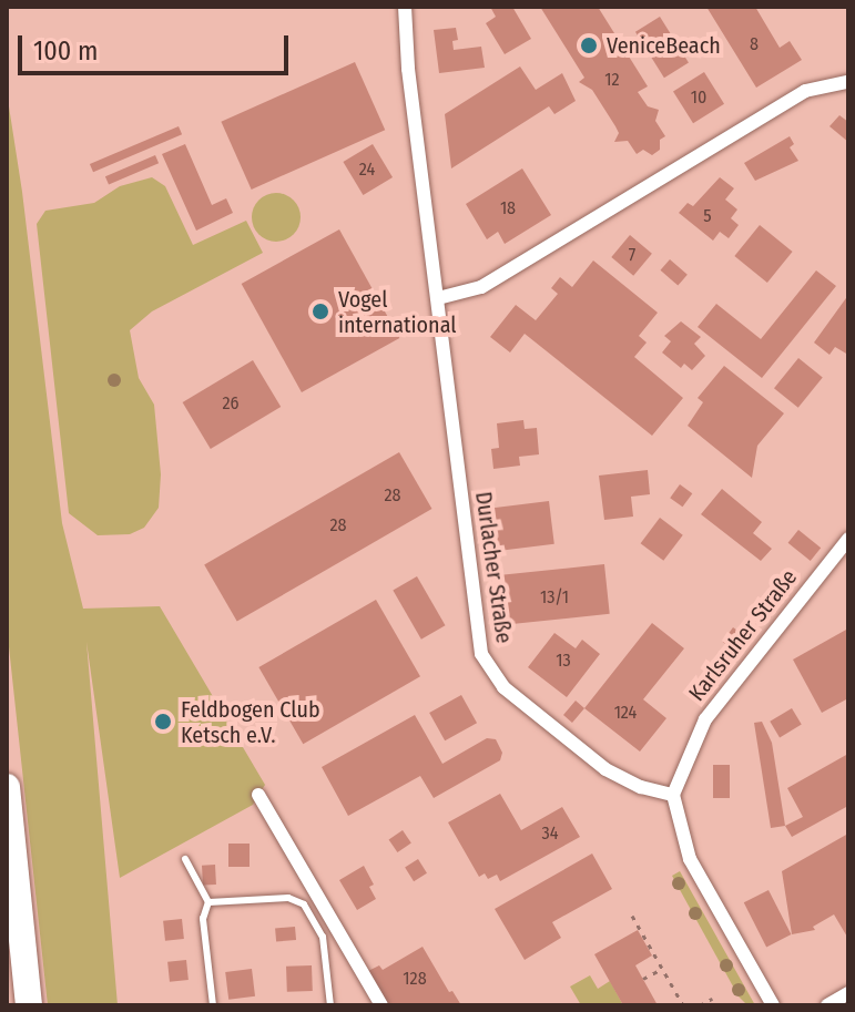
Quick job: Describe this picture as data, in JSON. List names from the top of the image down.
{
  "streets": {
    "street": ["Durlacher Straße", "Karlsruher Straße"]
  },
  "crossings": [
    ["Durlacher Straße", "Karlsruher Straße"]
  ],
  "places": ["VeniceBeach", "Vogel international", "Feldbogen Club Ketsch e.V."],
  "house_numbers": [
    "8",
    "12",
    "10",
    "24",
    "18",
    "5",
    "7",
    "26",
    "28",
    "28",
    "13/1",
    "13",
    "124",
    "34",
    "128"
  ],
  "scale_bar": "100 m"
}
